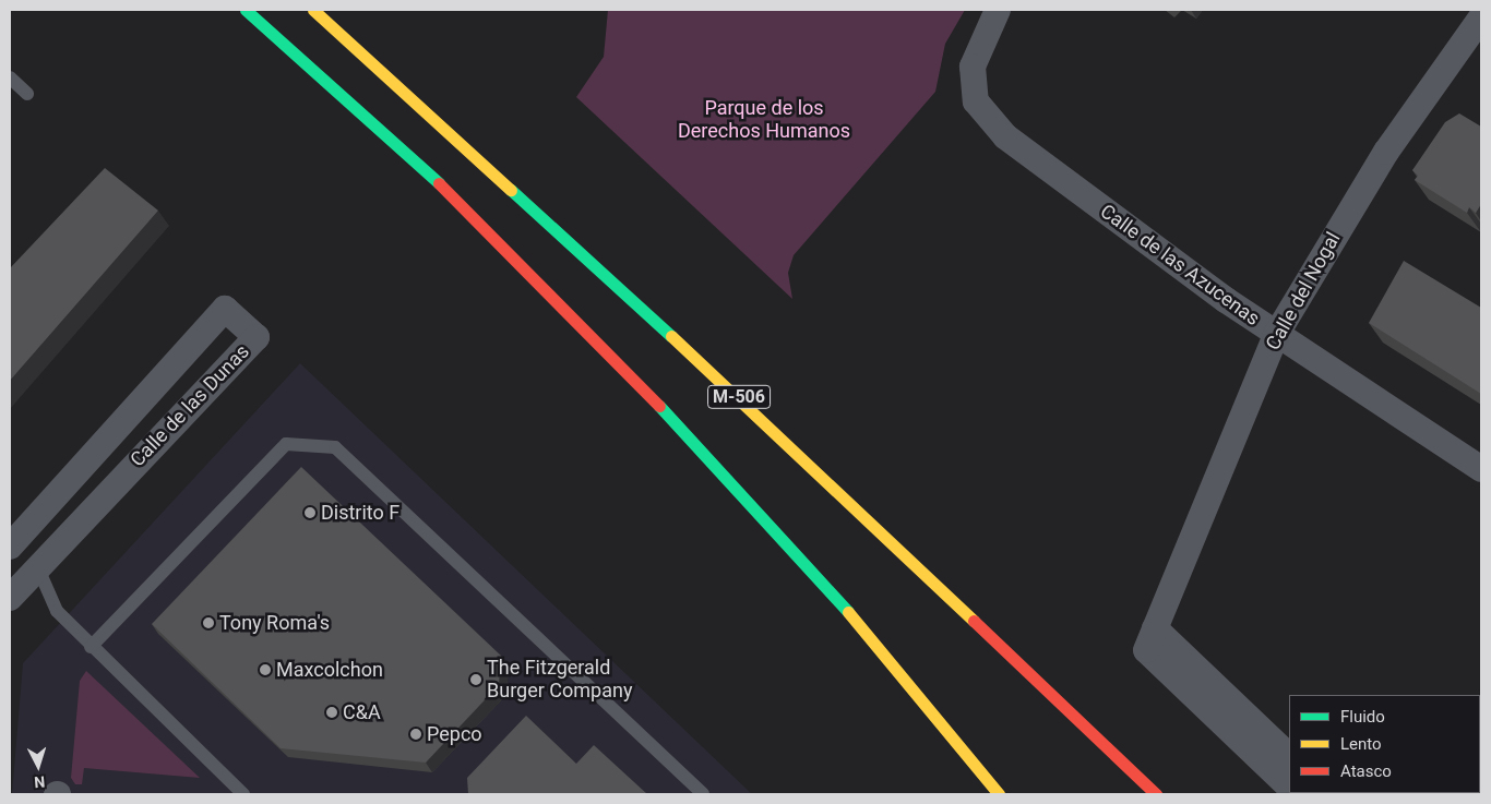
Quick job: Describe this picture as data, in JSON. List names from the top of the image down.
{
  "streets": {
    "highway": ["M-506"],
    "street": ["Calle de las Azucenas", "Calle del Nogal", "Calle de las Dunas"]
  },
  "crossings": [
    ["Calle de las Azucenas", "Calle del Nogal"]
  ],
  "parks": ["Parque de los Derechos Humanos"],
  "places": [
    "Distrito F",
    "Tony Roma's",
    "Maxcolchon",
    "The Fitzgerald Burger Company",
    "C&A",
    "Pepco"
  ],
  "legend": ["Fluido", "Lento", "Atasco"],
  "north": "bottom"
}
